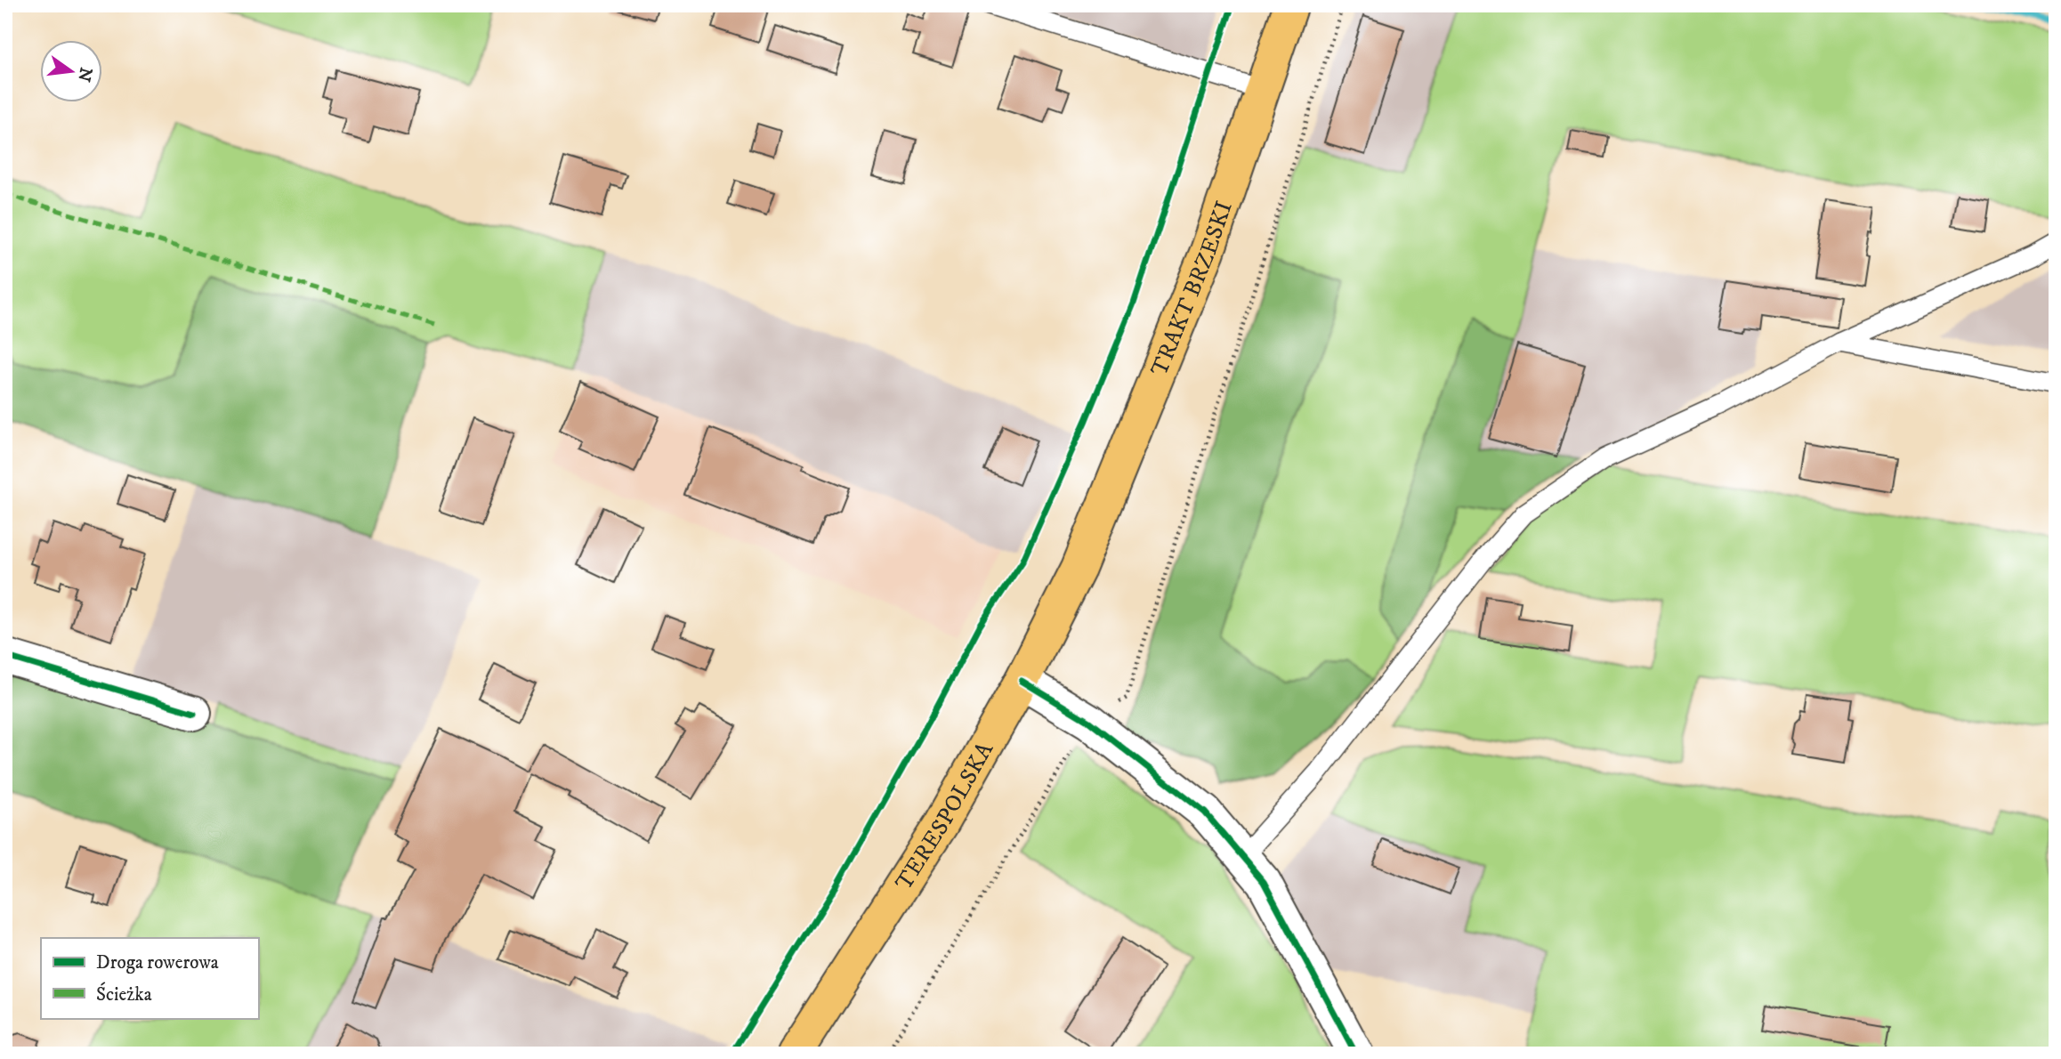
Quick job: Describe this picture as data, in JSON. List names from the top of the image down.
{
  "streets": {
    "main road": ["TRAKT BRZESKI", "TERESPOLSKA"]
  },
  "crossings": [
    ["TRAKT BRZESKI", "TERESPOLSKA"]
  ],
  "legend": ["Droga rowerowa", "Ścieżka"],
  "north": "right"
}
